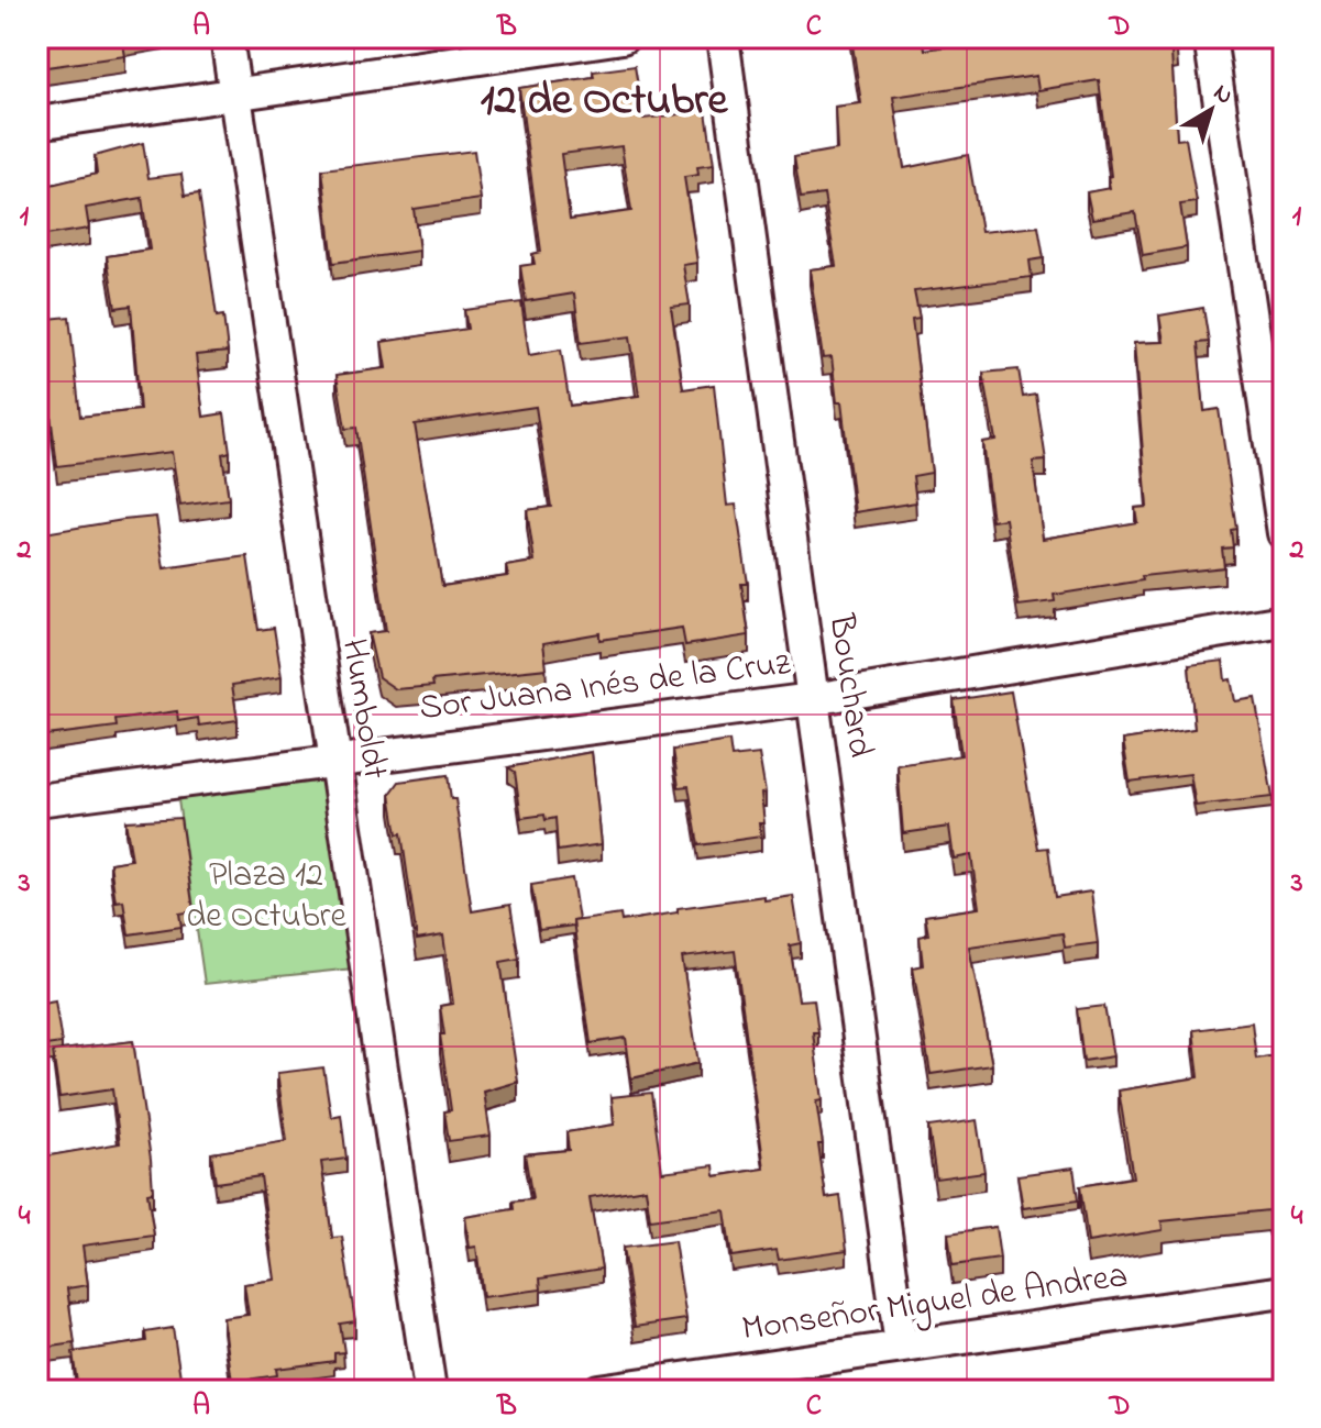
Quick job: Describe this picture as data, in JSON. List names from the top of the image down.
{
  "streets": {
    "street": [
      "Bouchard",
      "Sor Juana Inés de la Cruz",
      "Humboldt",
      "Monseñor Miguel de Andrea"
    ]
  },
  "crossings": [
    ["Bouchard", "Sor Juana Inés de la Cruz"],
    ["Bouchard", "Monseñor Miguel de Andrea"],
    ["Sor Juana Inés de la Cruz", "Humboldt"]
  ],
  "districts": ["12 de Octubre"],
  "parks": ["Plaza 12 de Octubre"],
  "north": "top right",
  "grid": {
    "columns": [
      "A",
      "B",
      "C",
      "D"
    ],
    "rows": [
      "1",
      "2",
      "3",
      "4"
    ]
  }
}
